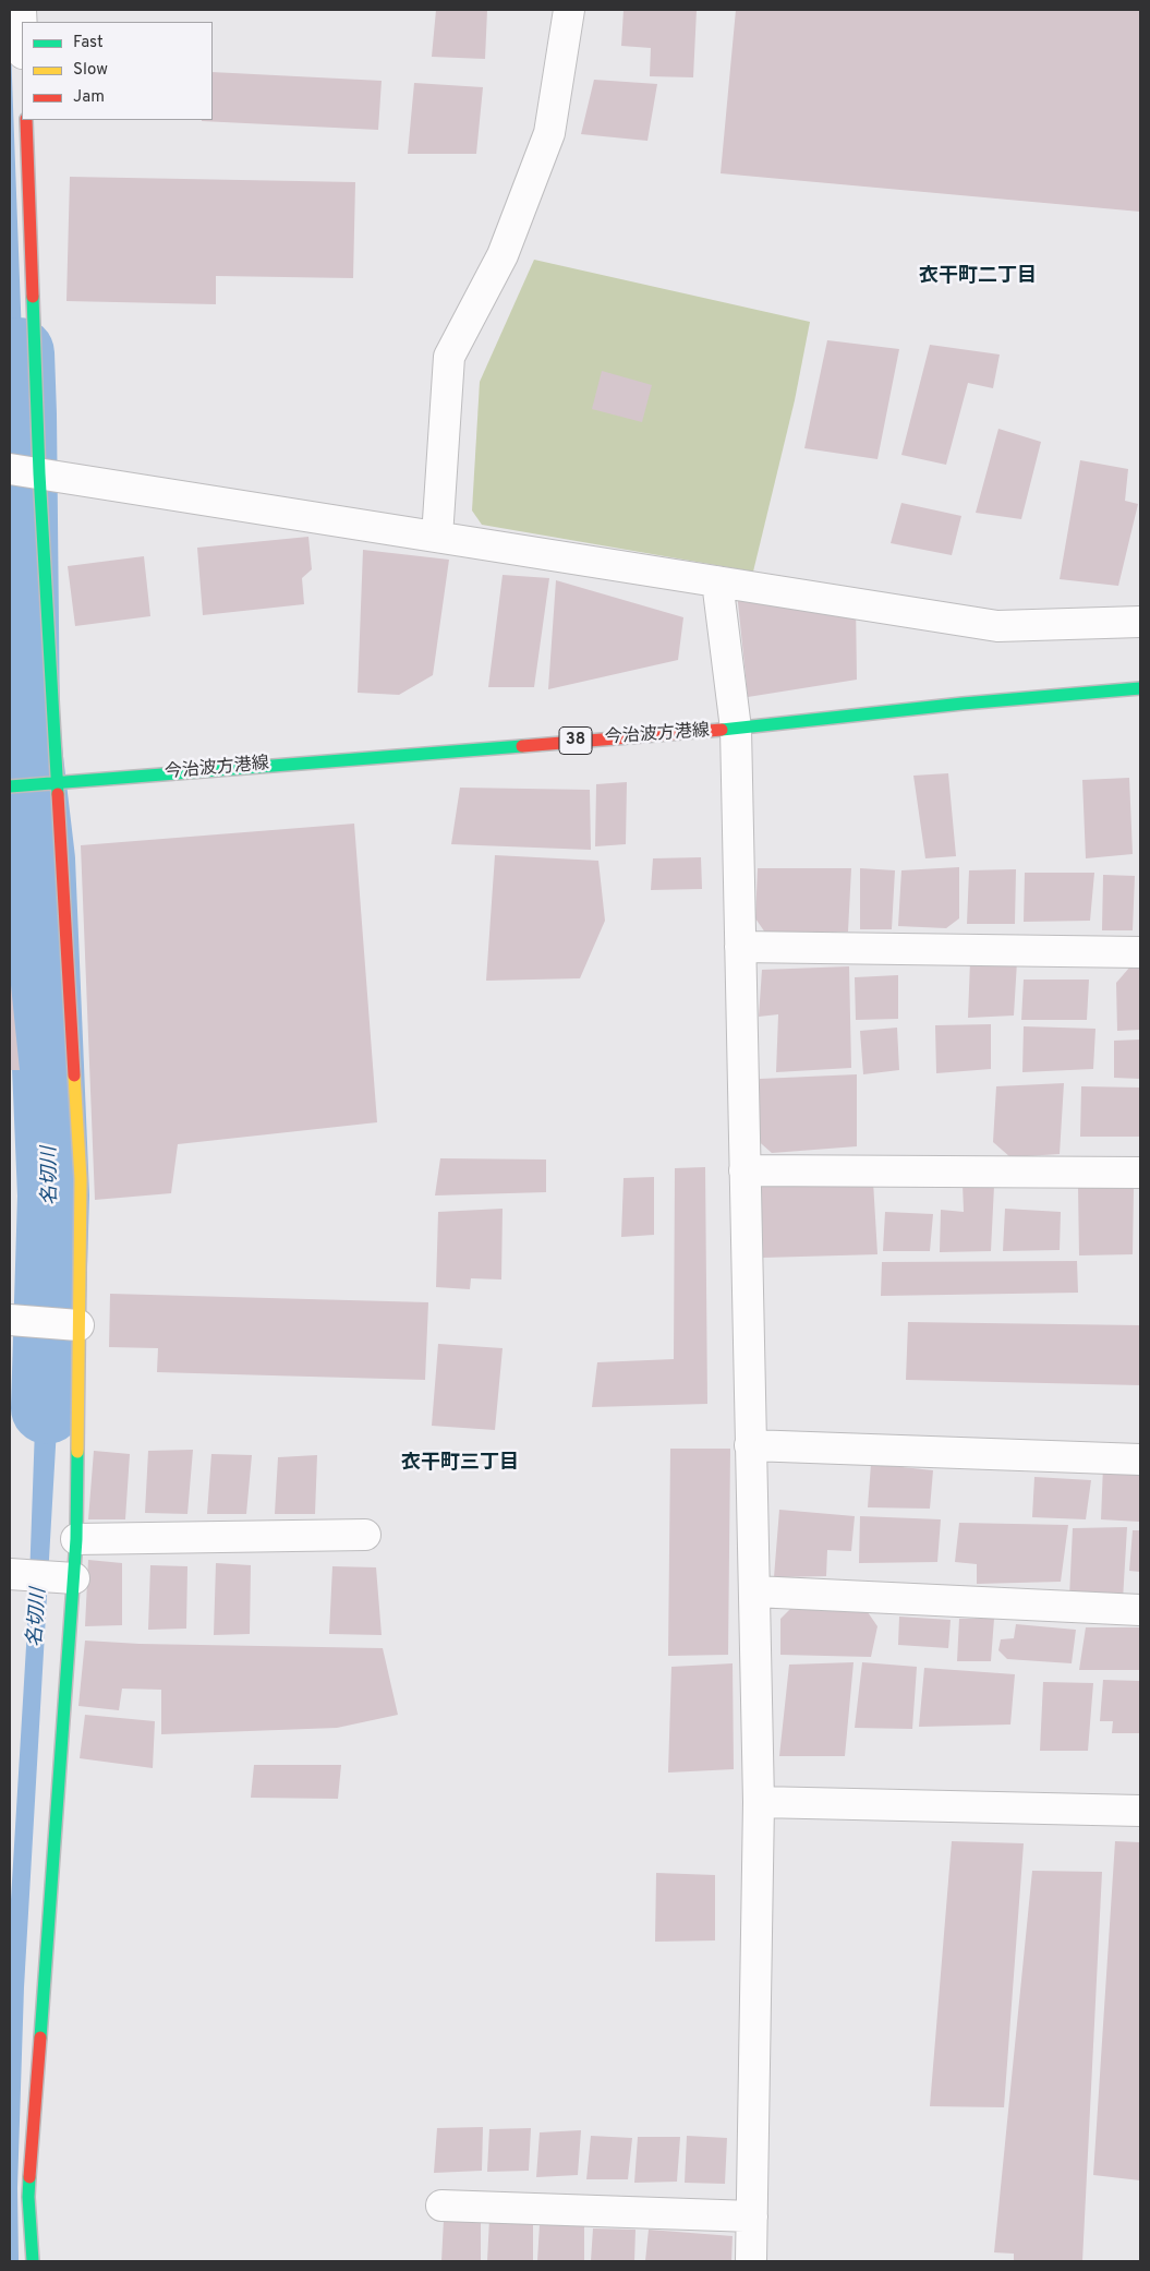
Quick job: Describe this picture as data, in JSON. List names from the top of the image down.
{
  "streets": {
    "street": ["今治波方港線", "38"]
  },
  "districts": ["衣干町二丁目", "衣干町三丁目"],
  "water": ["名切川"],
  "legend": ["Fast", "Slow", "Jam"]
}
